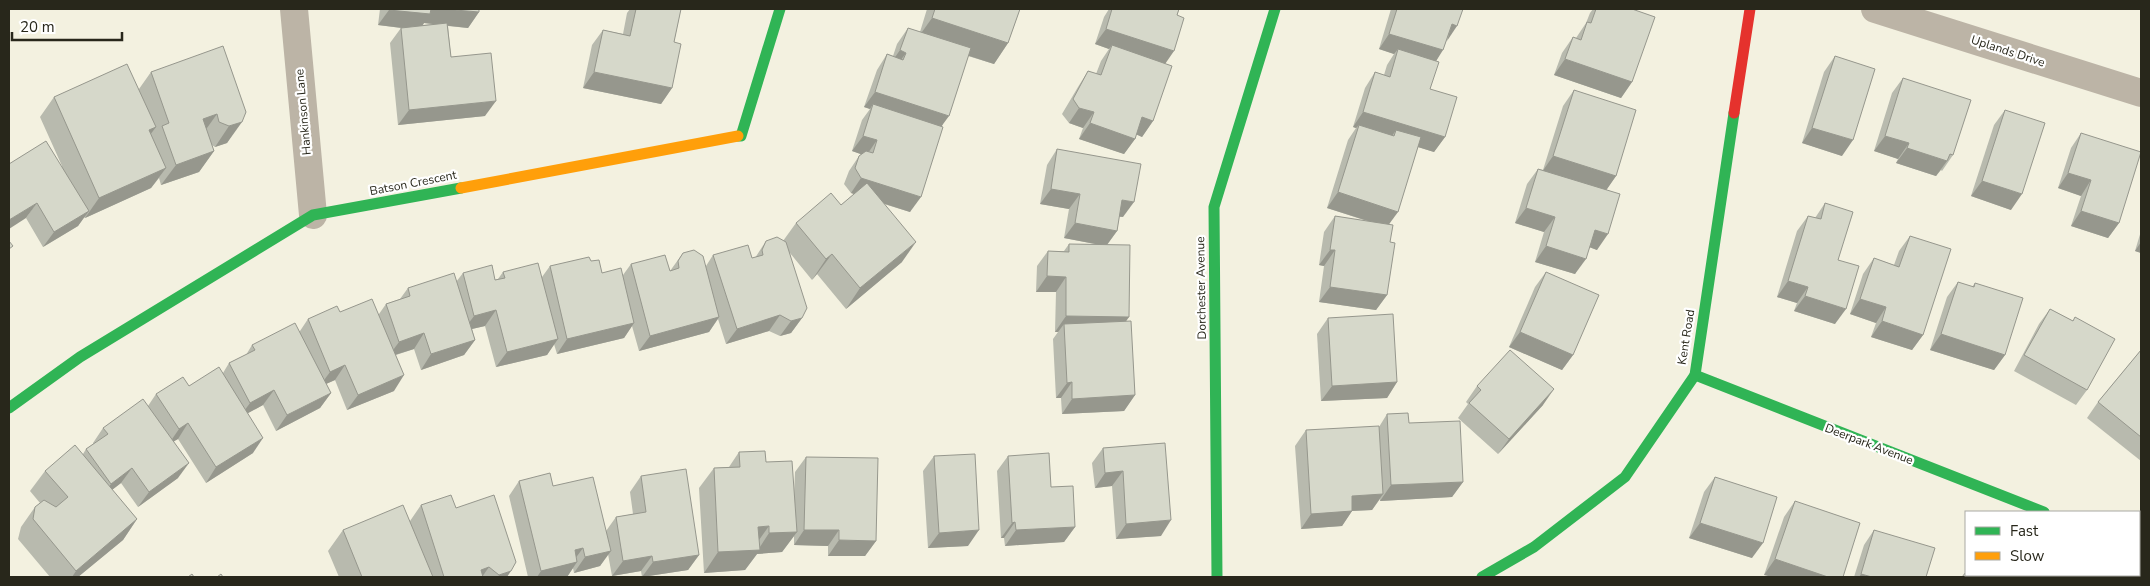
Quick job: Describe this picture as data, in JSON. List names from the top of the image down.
{
  "streets": {
    "street": [
      "Uplands Drive",
      "Hankinson Lane",
      "Batson Crescent",
      "Dorchester Avenue",
      "Kent Road",
      "Deerpark Avenue"
    ]
  },
  "crossings": [
    ["Hankinson Lane", "Batson Crescent"],
    ["Kent Road", "Deerpark Avenue"]
  ],
  "legend": ["Fast", "Slow"],
  "scale_bar": "20 m"
}
